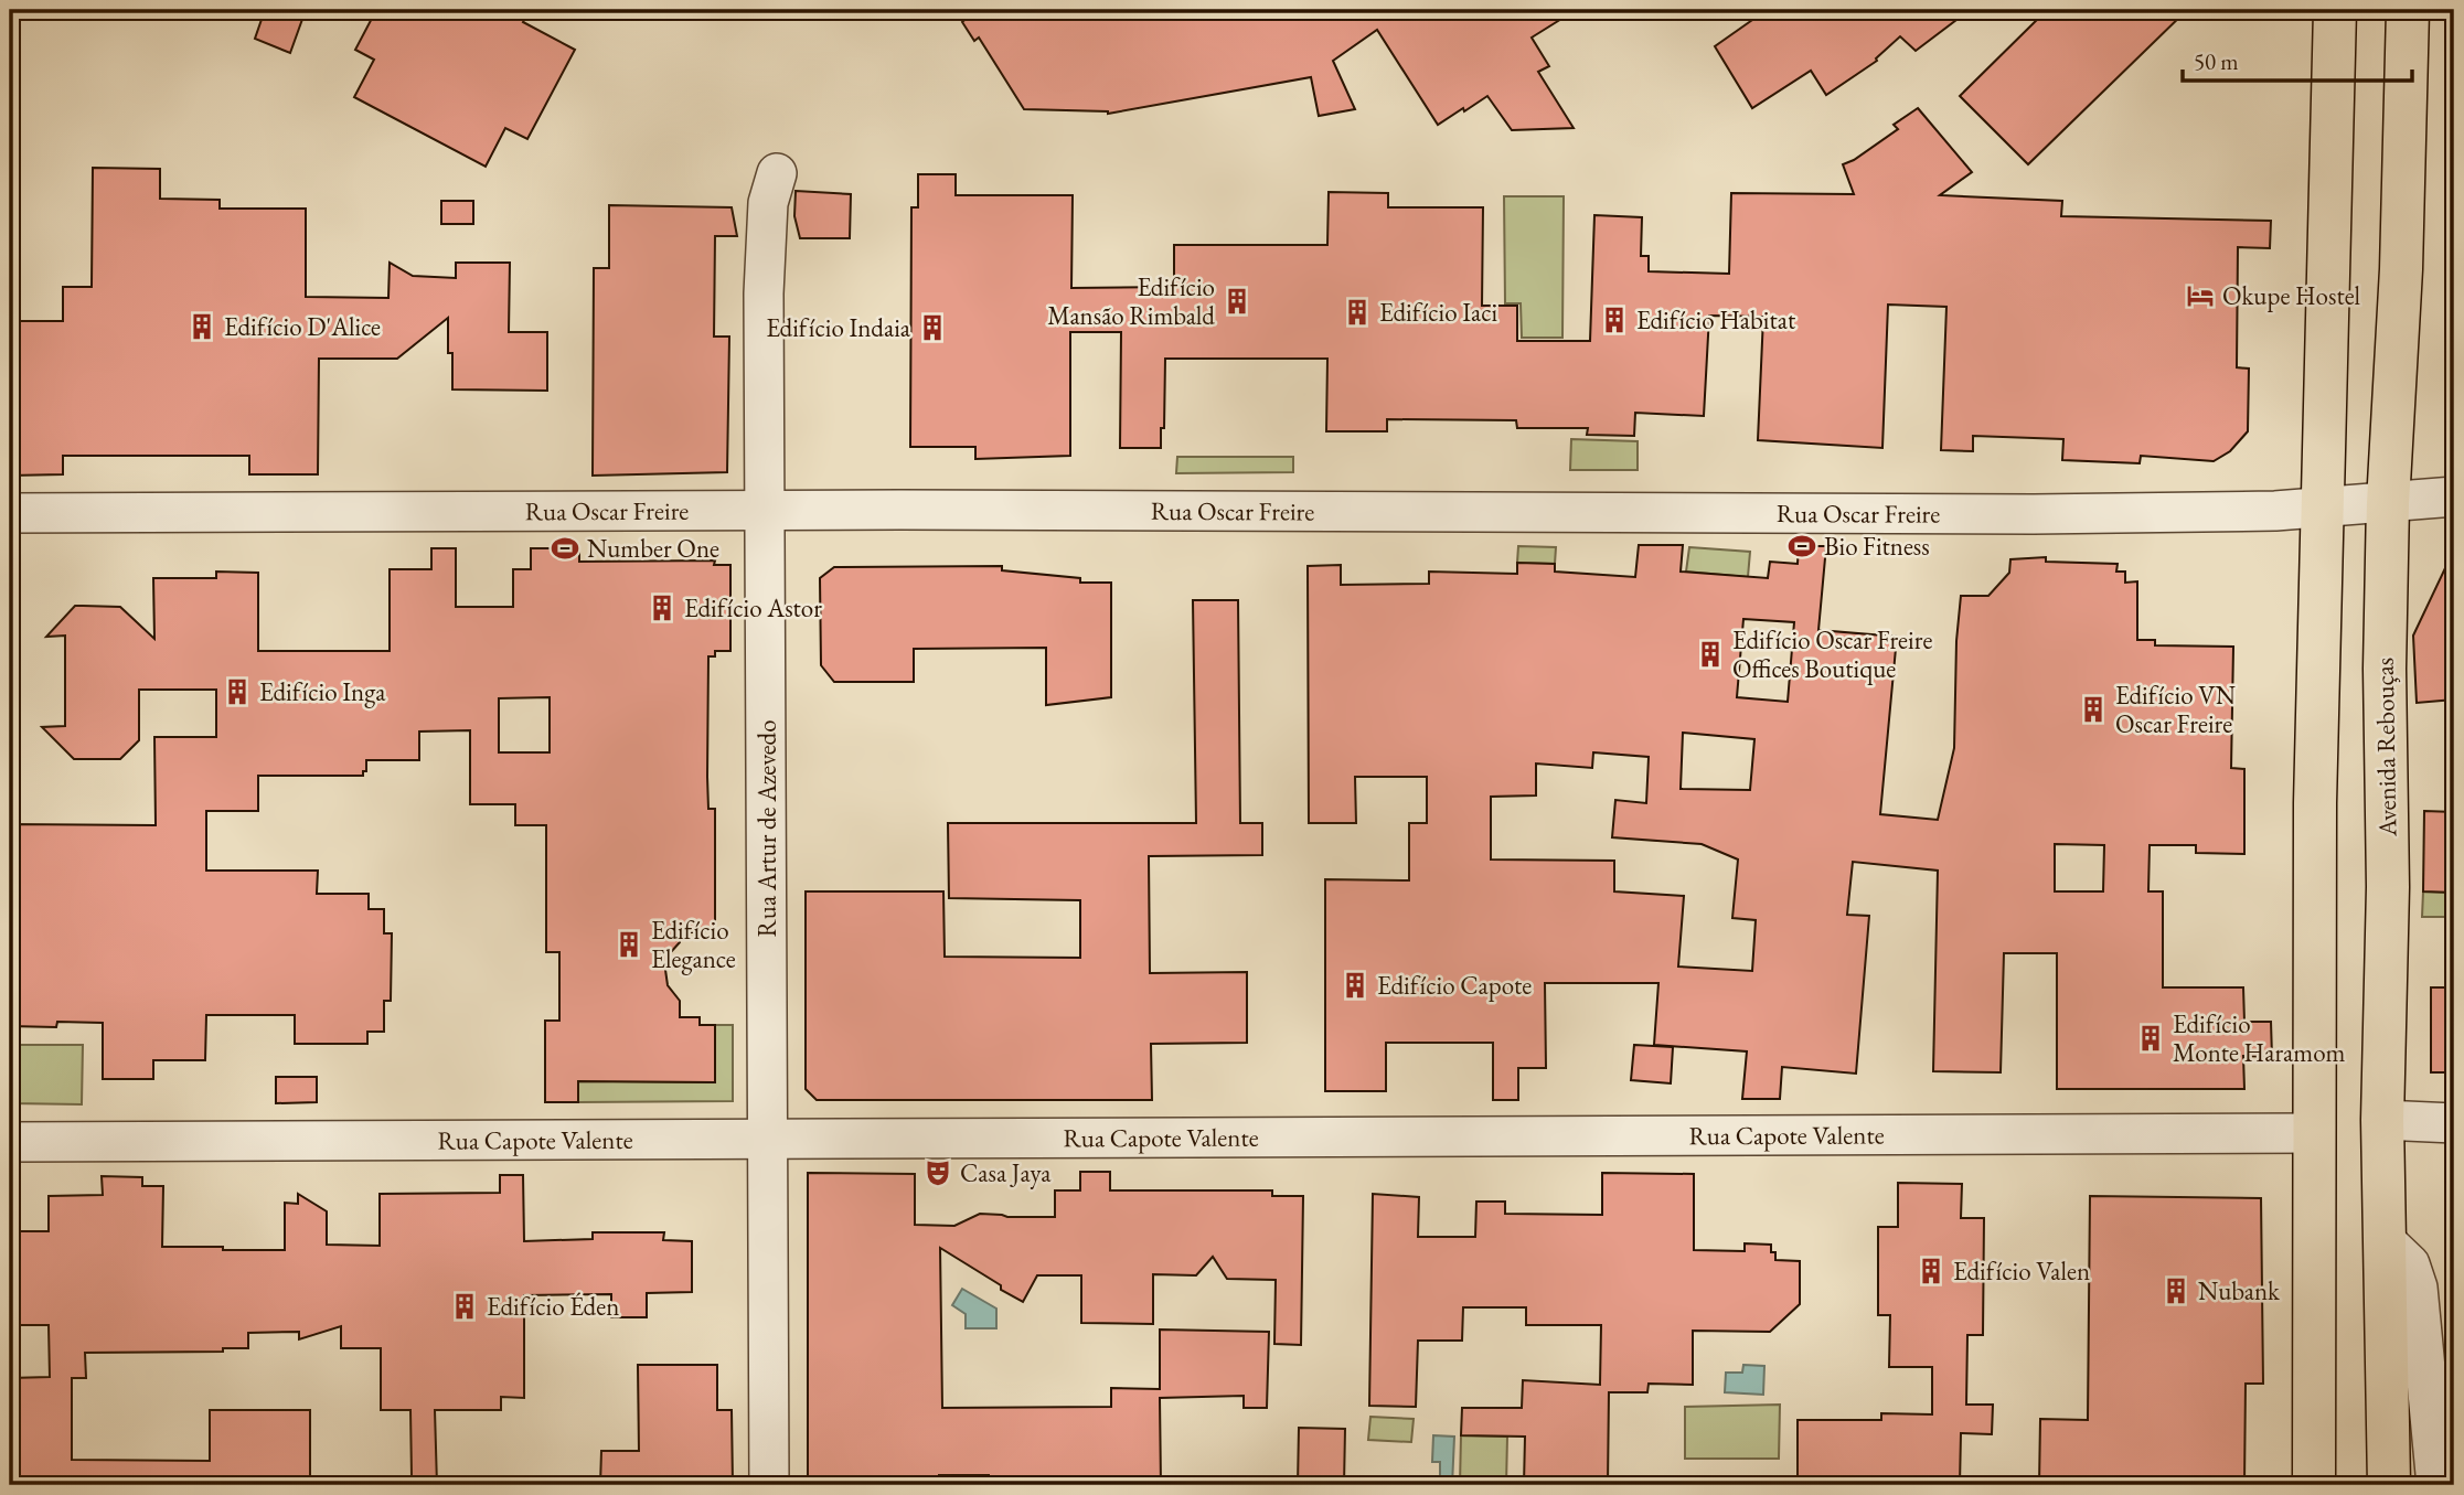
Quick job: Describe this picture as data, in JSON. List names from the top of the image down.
{
  "streets": {
    "main road": ["Avenida Rebouças"],
    "street": ["Rua Oscar Freire", "Rua Artur de Azevedo", "Rua Capote Valente"]
  },
  "crossings": [
    ["Rua Oscar Freire", "Avenida Rebouças"],
    ["Rua Oscar Freire", "Rua Artur de Azevedo"],
    ["Rua Artur de Azevedo", "Rua Capote Valente"]
  ],
  "places": {
    "hotel": ["Okupe Hostel"],
    "building": [
      "Edifício Mansão Rimbald",
      "Edifício Iaci",
      "Edifício Habitat",
      "Edifício D'Alice",
      "Edifício Indaia",
      "Edifício Astor",
      "Edifício Oscar Freire Offices Boutique",
      "Edifício Inga",
      "Edifício VN Oscar Freire",
      "Edifício Elegance",
      "Edifício Capote",
      "Edifício Monte Haramom",
      "Edifício Valen",
      "Nubank",
      "Edifício Éden"
    ],
    "sports": ["Bio Fitness", "Number One"],
    "theatre": ["Casa Jaya"]
  },
  "scale_bar": "50 m"
}
